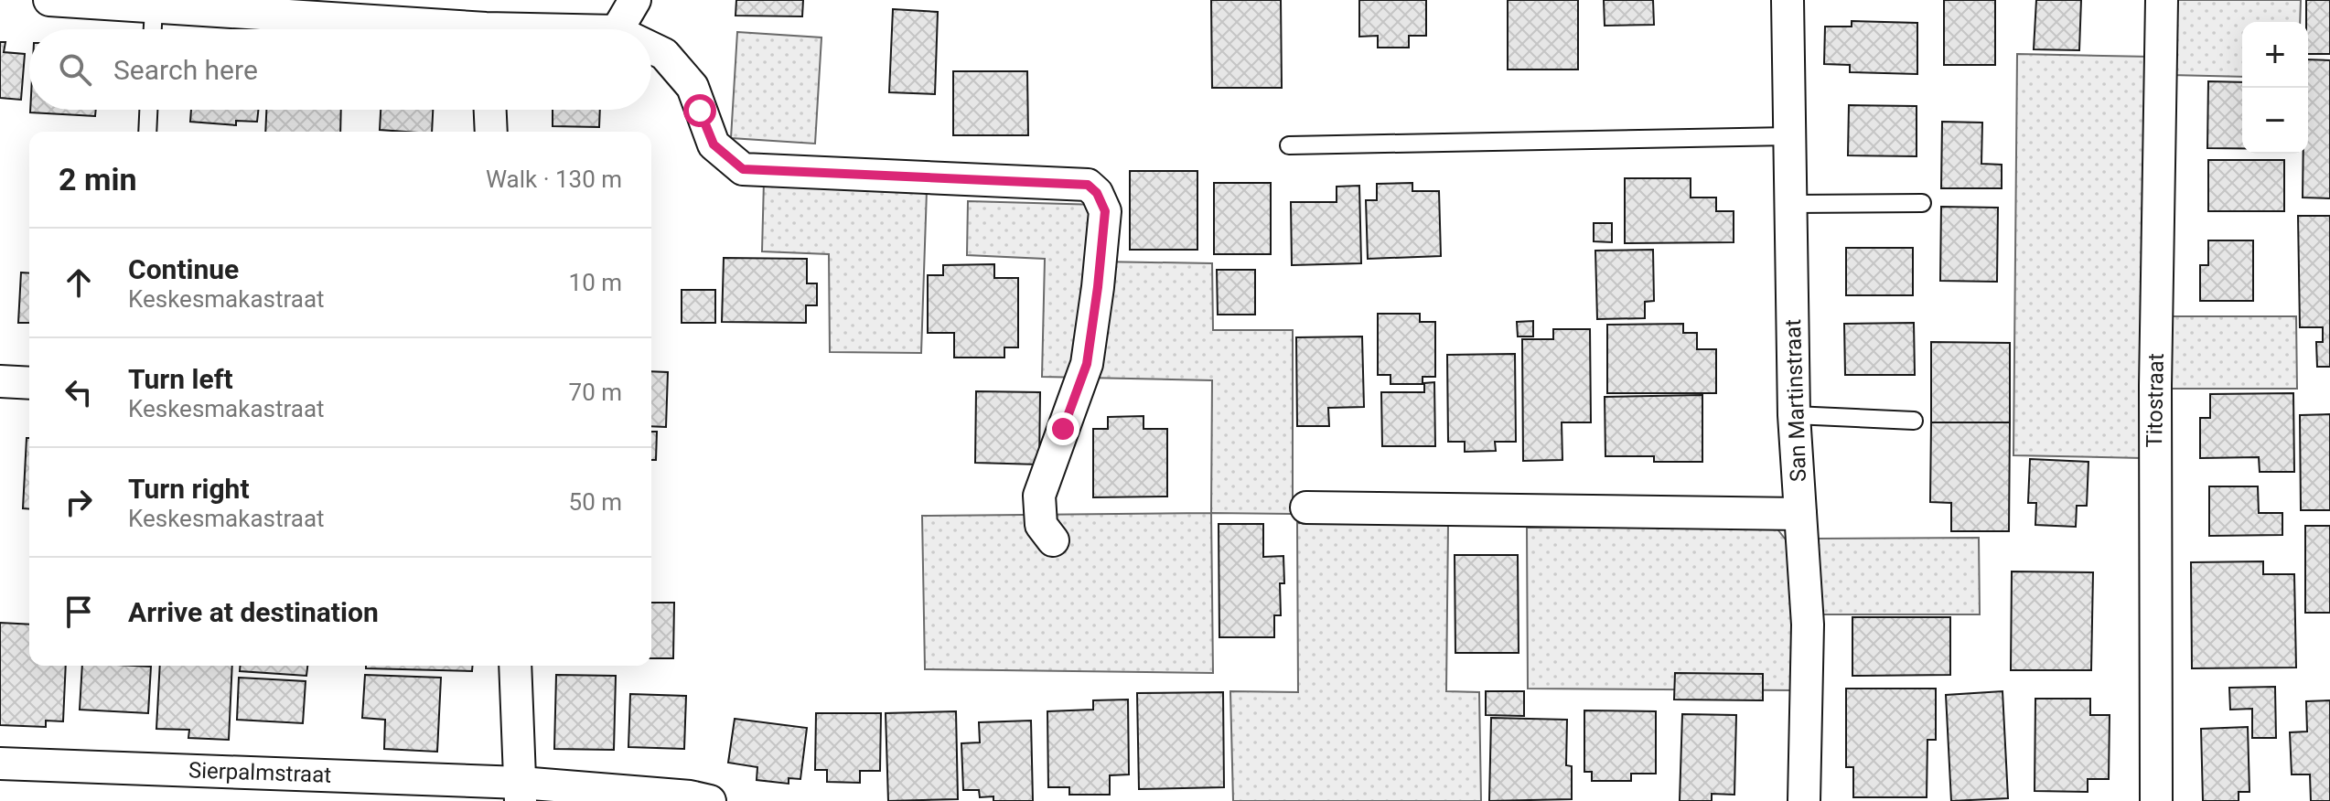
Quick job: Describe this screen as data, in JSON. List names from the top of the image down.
{
  "streets": {
    "street": ["San Martinstraat", "Titostraat", "Sierpalmstraat"]
  },
  "page": {
    "map_buttons": ["+", "−"],
    "search": "Search here",
    "heading": ["2 min", "Walk · 130 m"],
    "list": [
      ["Continue", "Keskesmakastraat", "10 m"],
      ["Turn left", "Keskesmakastraat", "70 m"],
      ["Turn right", "Keskesmakastraat", "50 m"],
      "Arrive at destination"
    ]
  }
}
